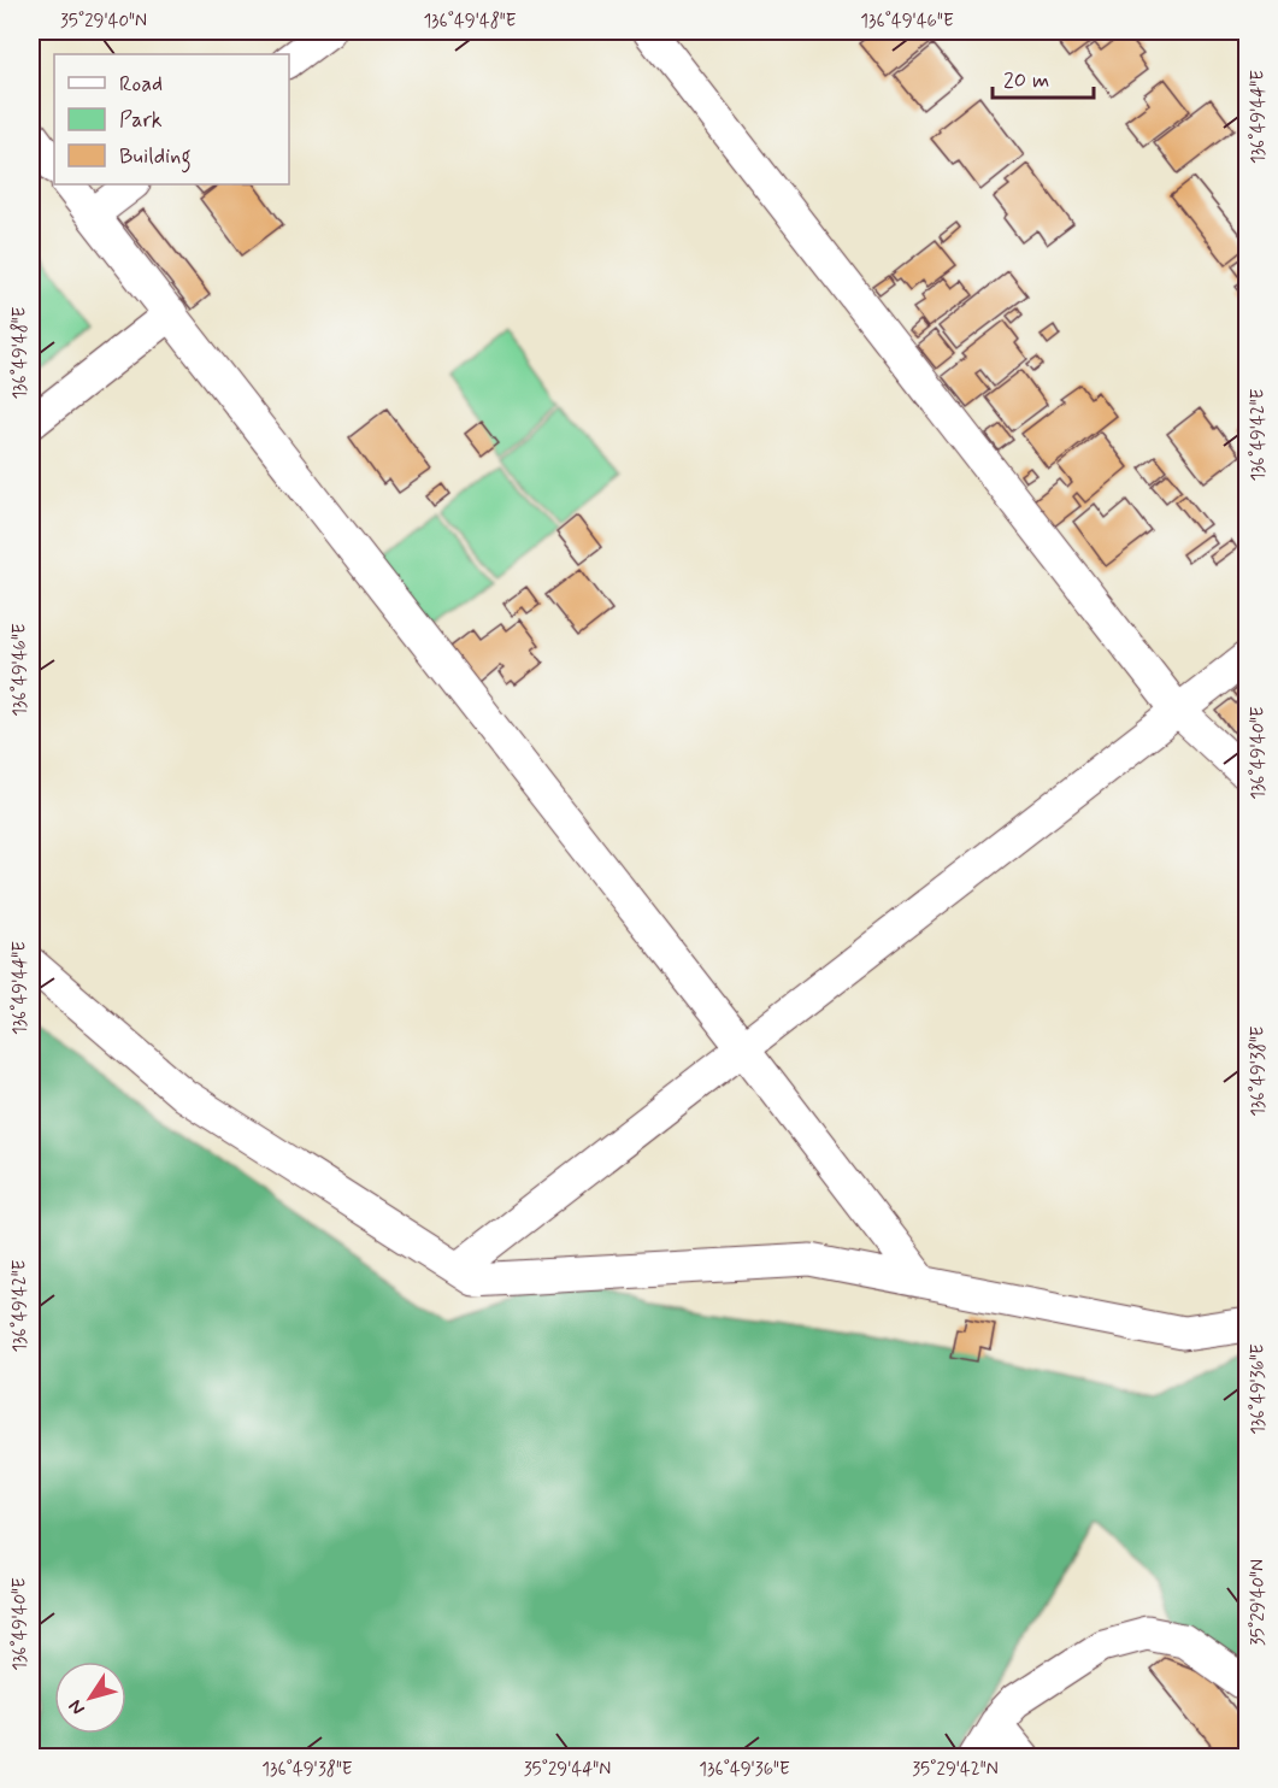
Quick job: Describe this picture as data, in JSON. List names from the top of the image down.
{
  "legend": ["Road", "Park", "Building"],
  "scale_bar": "20 m",
  "north": "bottom left",
  "coordinates": [
    "35°29'40\"N",
    "136°49'48\"E",
    "136°49'46\"E",
    "136°49'44\"E",
    "136°49'42\"E",
    "136°49'40\"E",
    "136°49'38\"E",
    "136°49'36\"E",
    "35°29'44\"N",
    "35°29'42\"N"
  ]
}
